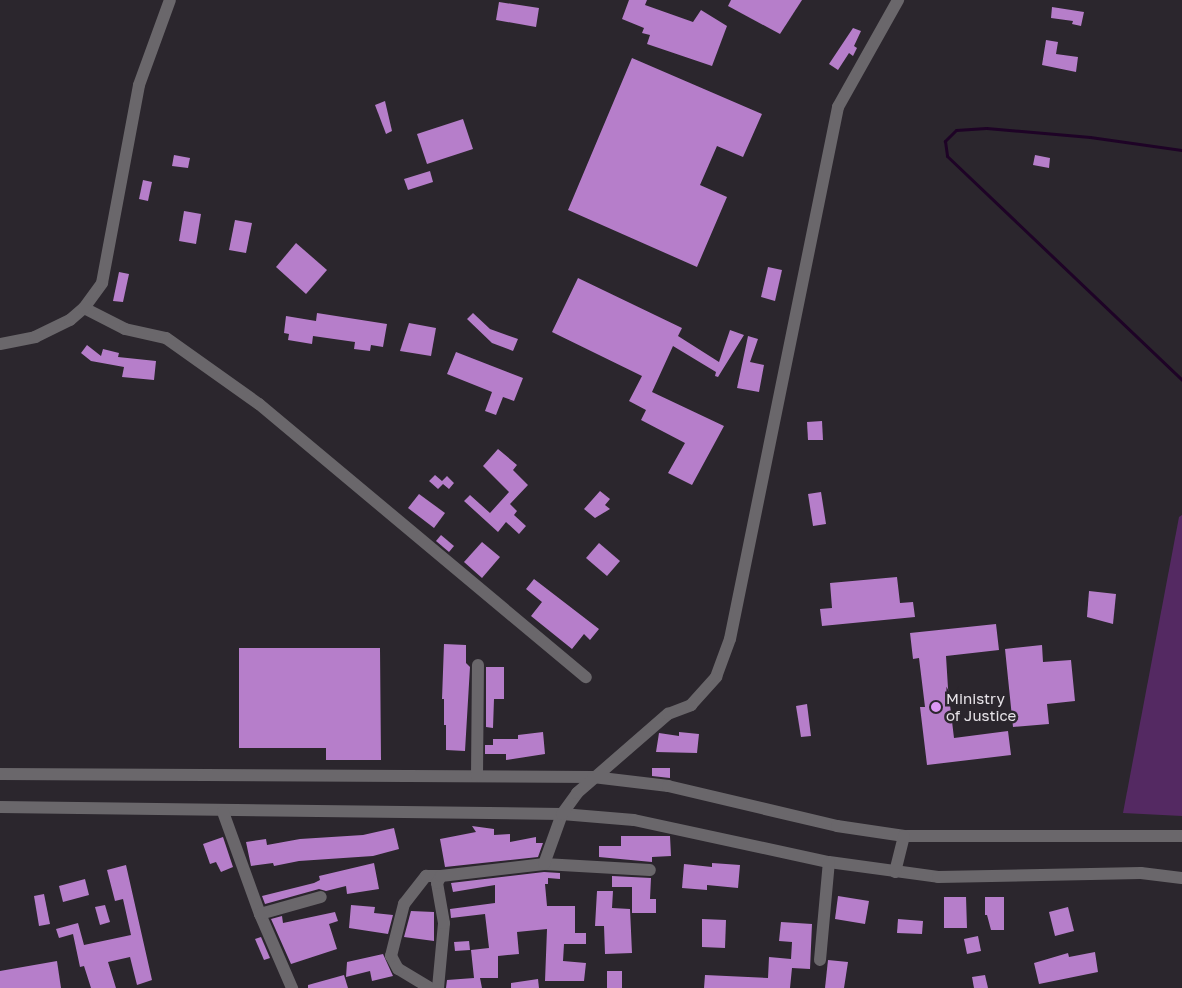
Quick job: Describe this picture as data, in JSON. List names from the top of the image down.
{
  "places": ["Ministry of Justice"]
}
